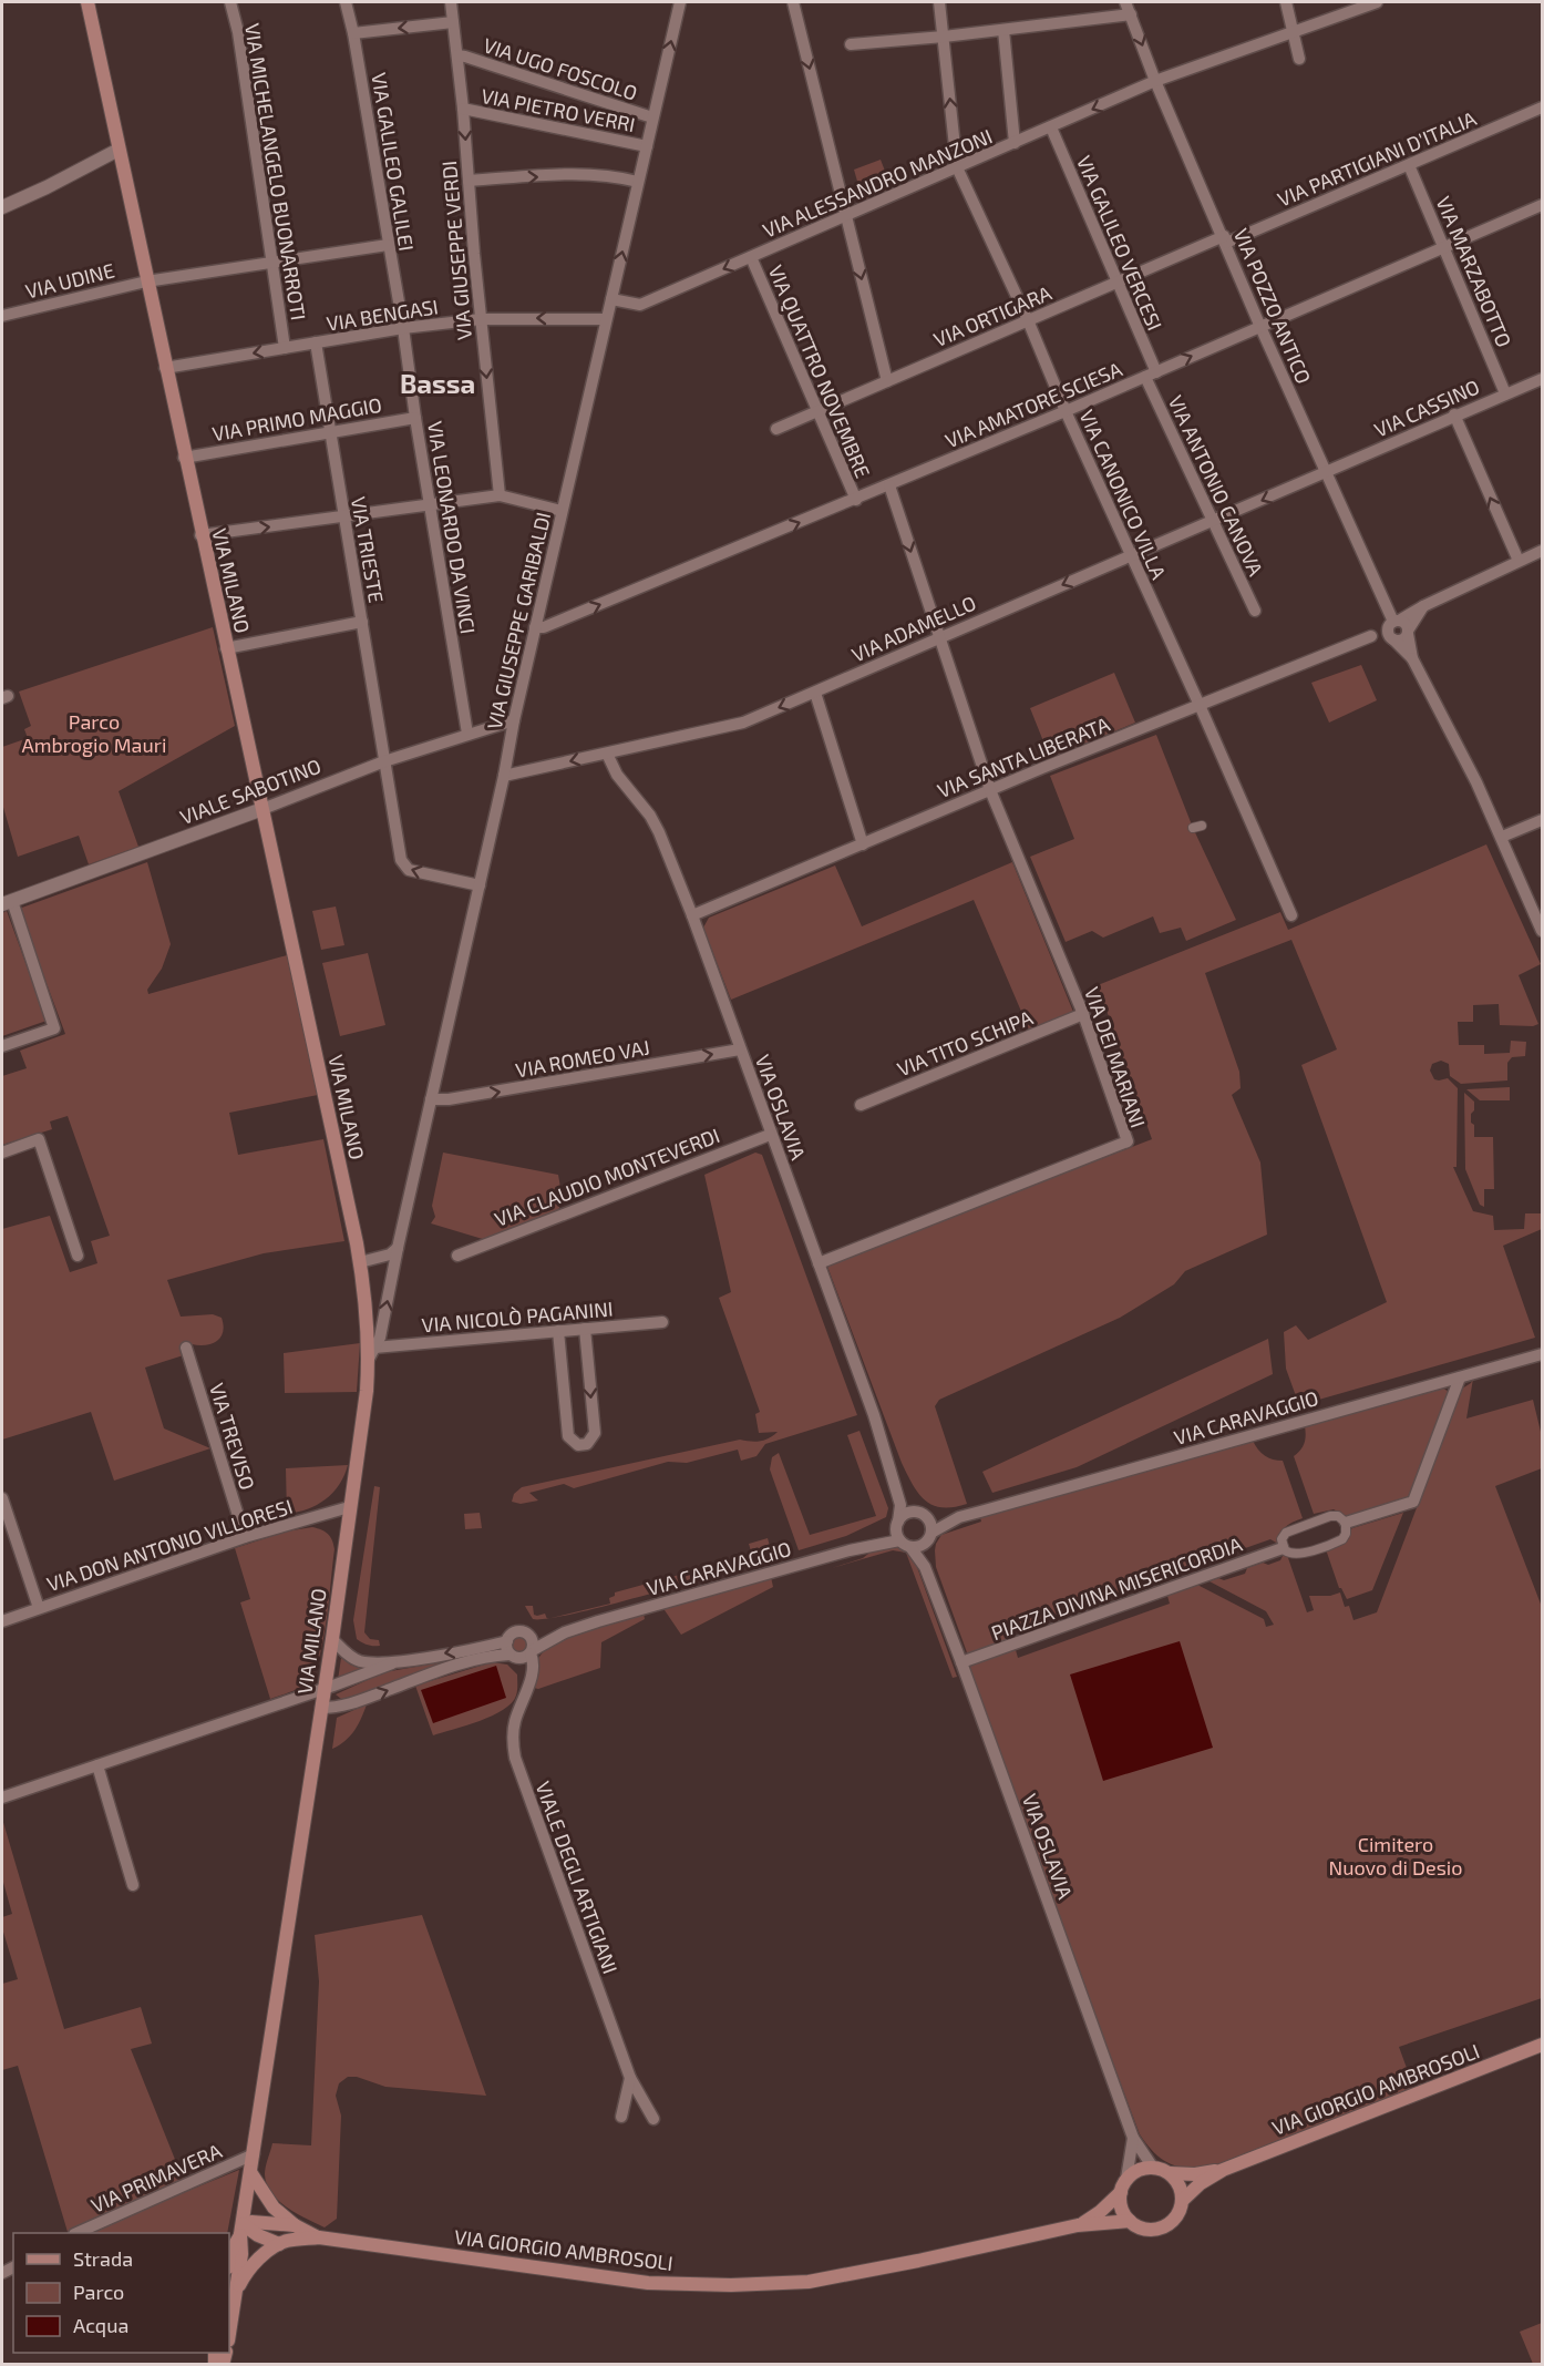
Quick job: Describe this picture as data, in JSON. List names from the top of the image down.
{
  "streets": {
    "main road": ["VIA MILANO", "VIA GIORGIO AMBROSOLI"],
    "street": [
      "VIA UGO FOSCOLO",
      "VIA PIETRO VERRI",
      "VIA PARTIGIANI D'ITALIA",
      "VIA GALILEO GALILEI",
      "VIA MICHELANGELO BUONARROTI",
      "VIA ALESSANDRO MANZONI",
      "VIA GALILEO VERCESI",
      "VIA GIUSEPPE VERDI",
      "VIA MARZABOTTO",
      "VIA UDINE",
      "VIA POZZO ANTICO",
      "VIA BENGASI",
      "VIA ORTIGARA",
      "VIA QUATTRO NOVEMBRE",
      "VIA AMATORE SCIESA",
      "VIA CASSINO",
      "VIA PRIMO MAGGIO",
      "VIA ANTONIO CANOVA",
      "VIA CANONICO VILLA",
      "VIA LEONARDO DA VINCI",
      "VIA TRIESTE",
      "VIA GIUSEPPE GARIBALDI",
      "VIA ADAMELLO",
      "VIA SANTA LIBERATA",
      "VIALE SABOTINO",
      "VIA TITO SCHIPA",
      "VIA DEI MARIANI",
      "VIA ROMEO VAJ",
      "VIA OSLAVIA",
      "VIA CLAUDIO MONTEVERDI",
      "VIA NICOLÒ PAGANINI",
      "VIA CARAVAGGIO",
      "VIA TREVISO",
      "VIA DON ANTONIO VILLORESI",
      "PIAZZA DIVINA MISERICORDIA",
      "VIALE DEGLI ARTIGIANI",
      "VIA PRIMAVERA"
    ]
  },
  "crossings": [
    ["VIA UGO FOSCOLO", "VIA GIUSEPPE VERDI"],
    ["VIA UGO FOSCOLO", "VIA GIUSEPPE GARIBALDI"],
    ["VIA PIETRO VERRI", "VIA GIUSEPPE VERDI"],
    ["VIA PIETRO VERRI", "VIA GIUSEPPE GARIBALDI"],
    ["VIA PARTIGIANI D'ITALIA", "VIA MARZABOTTO"],
    ["VIA PARTIGIANI D'ITALIA", "VIA POZZO ANTICO"],
    ["VIA PARTIGIANI D'ITALIA", "VIA ORTIGARA"],
    ["VIA GALILEO GALILEI", "VIA UDINE"],
    ["VIA GALILEO GALILEI", "VIA BENGASI"],
    ["VIA GALILEO GALILEI", "VIA LEONARDO DA VINCI"],
    ["VIA MICHELANGELO BUONARROTI", "VIA UDINE"],
    ["VIA MICHELANGELO BUONARROTI", "VIA BENGASI"],
    ["VIA ALESSANDRO MANZONI", "VIA GALILEO VERCESI"],
    ["VIA ALESSANDRO MANZONI", "VIA POZZO ANTICO"],
    ["VIA ALESSANDRO MANZONI", "VIA QUATTRO NOVEMBRE"],
    ["VIA ALESSANDRO MANZONI", "VIA CANONICO VILLA"],
    ["VIA ALESSANDRO MANZONI", "VIA GIUSEPPE GARIBALDI"],
    ["VIA GALILEO VERCESI", "VIA ORTIGARA"],
    ["VIA GALILEO VERCESI", "VIA AMATORE SCIESA"],
    ["VIA GALILEO VERCESI", "VIA ANTONIO CANOVA"],
    ["VIA GIUSEPPE VERDI", "VIA BENGASI"],
    ["VIA MARZABOTTO", "VIA AMATORE SCIESA"],
    ["VIA MARZABOTTO", "VIA CASSINO"],
    ["VIA UDINE", "VIA MILANO"],
    ["VIA POZZO ANTICO", "VIA ORTIGARA"],
    ["VIA POZZO ANTICO", "VIA AMATORE SCIESA"],
    ["VIA POZZO ANTICO", "VIA CASSINO"],
    ["VIA POZZO ANTICO", "VIA ADAMELLO"],
    ["VIA POZZO ANTICO", "VIA SANTA LIBERATA"],
    ["VIA BENGASI", "VIA LEONARDO DA VINCI"],
    ["VIA BENGASI", "VIA TRIESTE"],
    ["VIA BENGASI", "VIA MILANO"],
    ["VIA BENGASI", "VIA GIUSEPPE GARIBALDI"],
    ["VIA ORTIGARA", "VIA QUATTRO NOVEMBRE"],
    ["VIA ORTIGARA", "VIA CANONICO VILLA"],
    ["VIA QUATTRO NOVEMBRE", "VIA AMATORE SCIESA"],
    ["VIA AMATORE SCIESA", "VIA ANTONIO CANOVA"],
    ["VIA AMATORE SCIESA", "VIA CANONICO VILLA"],
    ["VIA AMATORE SCIESA", "VIA GIUSEPPE GARIBALDI"],
    ["VIA AMATORE SCIESA", "VIA DEI MARIANI"],
    ["VIA CASSINO", "VIA ADAMELLO"],
    ["VIA PRIMO MAGGIO", "VIA LEONARDO DA VINCI"],
    ["VIA PRIMO MAGGIO", "VIA TRIESTE"],
    ["VIA PRIMO MAGGIO", "VIA MILANO"],
    ["VIA ANTONIO CANOVA", "VIA ADAMELLO"],
    ["VIA CANONICO VILLA", "VIA ADAMELLO"],
    ["VIA CANONICO VILLA", "VIA SANTA LIBERATA"],
    ["VIA LEONARDO DA VINCI", "VIALE SABOTINO"],
    ["VIA TRIESTE", "VIA GIUSEPPE GARIBALDI"],
    ["VIA TRIESTE", "VIALE SABOTINO"],
    ["VIA MILANO", "VIA GIUSEPPE GARIBALDI"],
    ["VIA MILANO", "VIALE SABOTINO"],
    ["VIA MILANO", "VIA NICOLÒ PAGANINI"],
    ["VIA MILANO", "VIA DON ANTONIO VILLORESI"],
    ["VIA MILANO", "VIA GIORGIO AMBROSOLI"],
    ["VIA MILANO", "VIA PRIMAVERA"],
    ["VIA GIUSEPPE GARIBALDI", "VIA ADAMELLO"],
    ["VIA GIUSEPPE GARIBALDI", "VIALE SABOTINO"],
    ["VIA GIUSEPPE GARIBALDI", "VIA ROMEO VAJ"],
    ["VIA GIUSEPPE GARIBALDI", "VIA NICOLÒ PAGANINI"],
    ["VIA ADAMELLO", "VIA DEI MARIANI"],
    ["VIA ADAMELLO", "VIA OSLAVIA"],
    ["VIA SANTA LIBERATA", "VIA DEI MARIANI"],
    ["VIA SANTA LIBERATA", "VIA OSLAVIA"],
    ["VIA TITO SCHIPA", "VIA DEI MARIANI"],
    ["VIA DEI MARIANI", "VIA OSLAVIA"],
    ["VIA ROMEO VAJ", "VIA OSLAVIA"],
    ["VIA OSLAVIA", "VIA CLAUDIO MONTEVERDI"],
    ["VIA OSLAVIA", "VIA CARAVAGGIO"],
    ["VIA OSLAVIA", "PIAZZA DIVINA MISERICORDIA"],
    ["VIA OSLAVIA", "VIA GIORGIO AMBROSOLI"],
    ["VIA CARAVAGGIO", "PIAZZA DIVINA MISERICORDIA"],
    ["VIA CARAVAGGIO", "VIALE DEGLI ARTIGIANI"],
    ["VIA TREVISO", "VIA DON ANTONIO VILLORESI"]
  ],
  "one_way": [
    "VIA GIUSEPPE VERDI",
    "VIA BENGASI",
    "VIA AMATORE SCIESA",
    "VIA ADAMELLO",
    "VIA ROMEO VAJ"
  ],
  "districts": ["Bassa"],
  "parks": ["Parco Ambrogio Mauri", "Cimitero Nuovo di Desio"],
  "legend": ["Strada", "Parco", "Acqua"]
}
